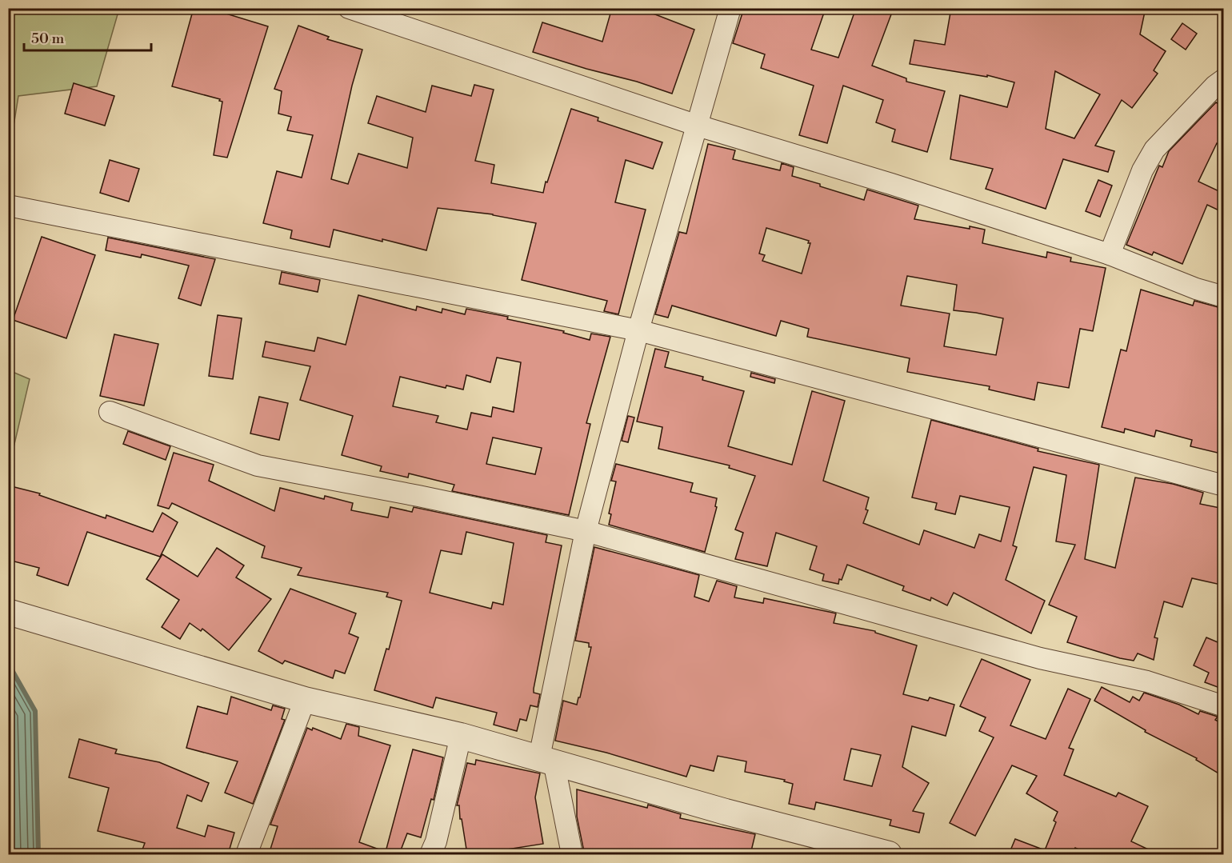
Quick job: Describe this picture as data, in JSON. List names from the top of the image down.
{
  "scale_bar": "50 m"
}
